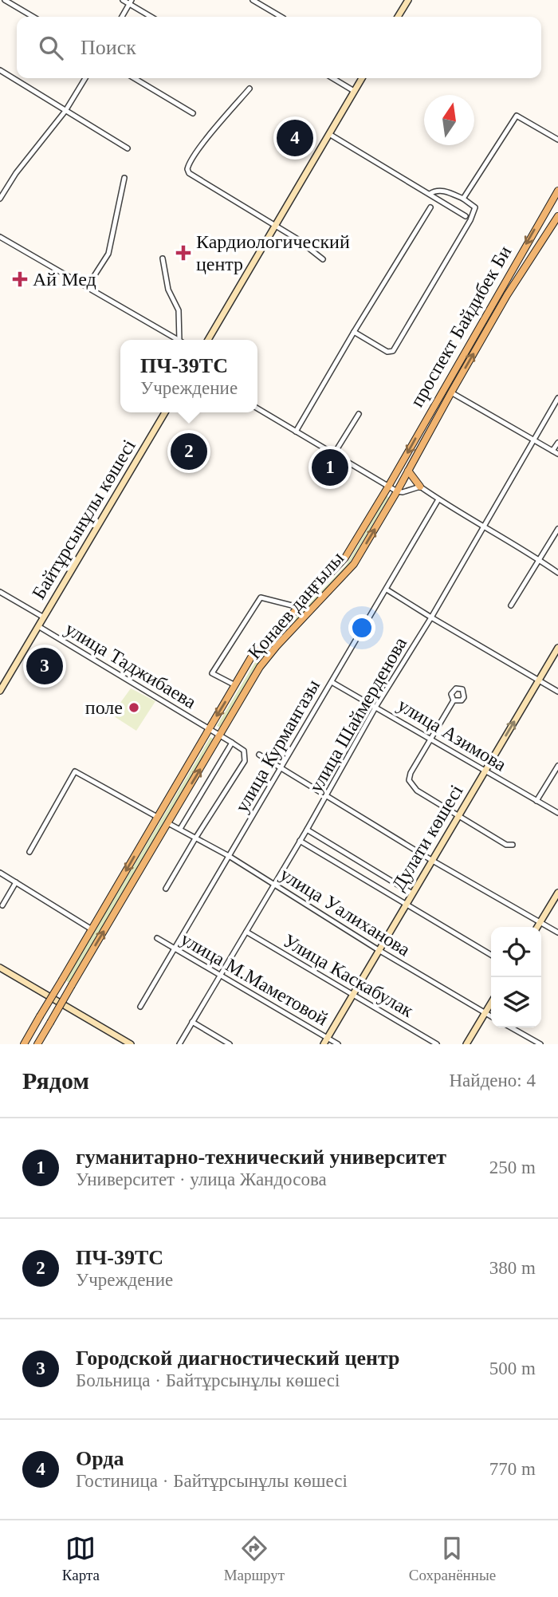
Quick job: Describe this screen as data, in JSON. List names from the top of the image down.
{
  "streets": {
    "main road": [
      "проспект Байдибек Би",
      "Байтұрсынұлы көшесі",
      "Қонаев даңғылы",
      "Дулати көшесі"
    ],
    "street": [
      "улица Таджибаева",
      "улица Шаймерденова",
      "улица Азимова",
      "улица Курмангазы",
      "улица Уалиханова",
      "Улица Каскабулак",
      "улица М.Маметовой"
    ]
  },
  "crossings": [
    ["проспект Байдибек Би", "Қонаев даңғылы"],
    ["Байтұрсынұлы көшесі", "улица Таджибаева"],
    ["Қонаев даңғылы", "улица Таджибаева"],
    ["Қонаев даңғылы", "улица Уалиханова"],
    ["улица Шаймерденова", "улица Азимова"],
    ["улица Шаймерденова", "улица Уалиханова"],
    ["улица Шаймерденова", "Улица Каскабулак"],
    ["улица Шаймерденова", "улица М.Маметовой"],
    ["улица Азимова", "улица Курмангазы"],
    ["улица Азимова", "Дулати көшесі"],
    ["улица Курмангазы", "улица Уалиханова"],
    ["улица Курмангазы", "улица М.Маметовой"],
    ["Дулати көшесі", "улица Уалиханова"],
    ["Дулати көшесі", "Улица Каскабулак"],
    ["Дулати көшесі", "улица М.Маметовой"]
  ],
  "one_way": ["проспект Байдибек Би"],
  "places": {
    "health": ["Кардиологический центр", "Ай Мед"],
    "other": ["поле"]
  },
  "north": "top",
  "page": {
    "search": "Поиск",
    "pins": [
      "4",
      "2",
      "1",
      "3"
    ],
    "popup": ["ПЧ-39ТС", "Учреждение"],
    "heading": ["Рядом", "Найдено: 4"],
    "list": [
      {
        "mark": "1",
        "name": "гуманитарно-технический университет",
        "note": "Университет · улица Жандосова",
        "value": "250 m"
      },
      {
        "mark": "2",
        "name": "ПЧ-39ТС",
        "note": "Учреждение",
        "value": "380 m"
      },
      {
        "mark": "3",
        "name": "Городской диагностический центр",
        "note": "Больница · Байтұрсынұлы көшесі",
        "value": "500 m"
      },
      {
        "mark": "4",
        "name": "Орда",
        "note": "Гостиница · Байтұрсынұлы көшесі",
        "value": "770 m"
      }
    ],
    "nav": ["Карта", "Маршрут", "Сохранённые"]
  }
}
